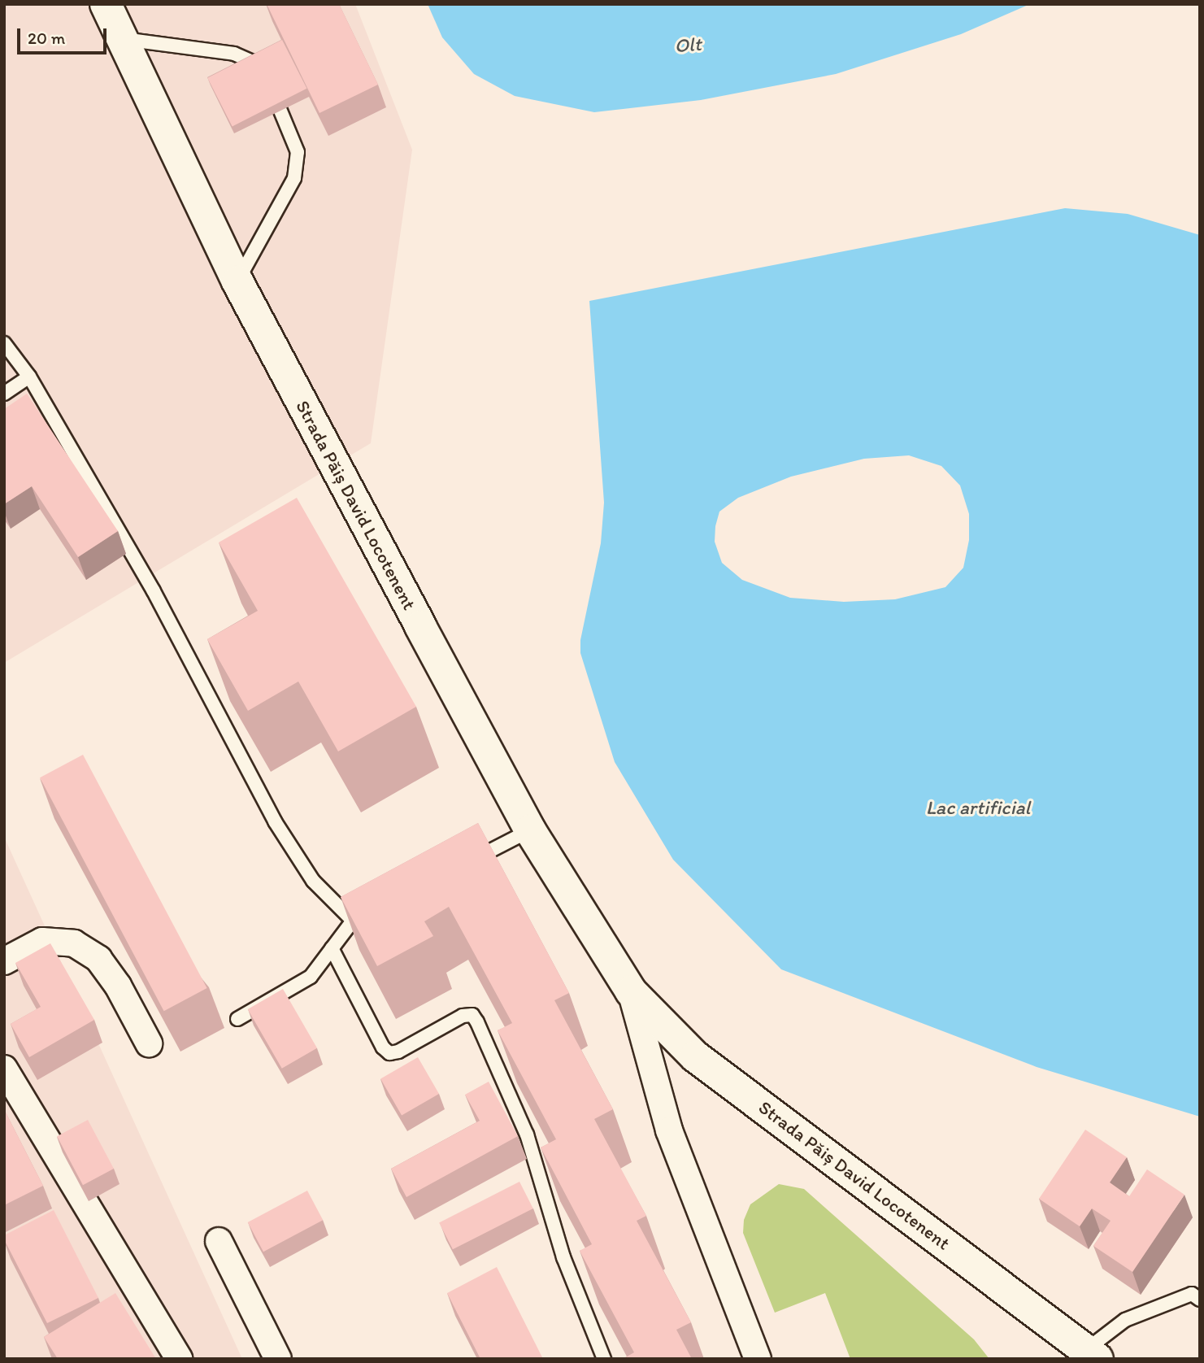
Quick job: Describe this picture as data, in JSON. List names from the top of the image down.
{
  "streets": {
    "main road": ["Strada Păiș David Locotenent"]
  },
  "water": ["Olt", "Lac artificial"],
  "scale_bar": "20 m"
}
